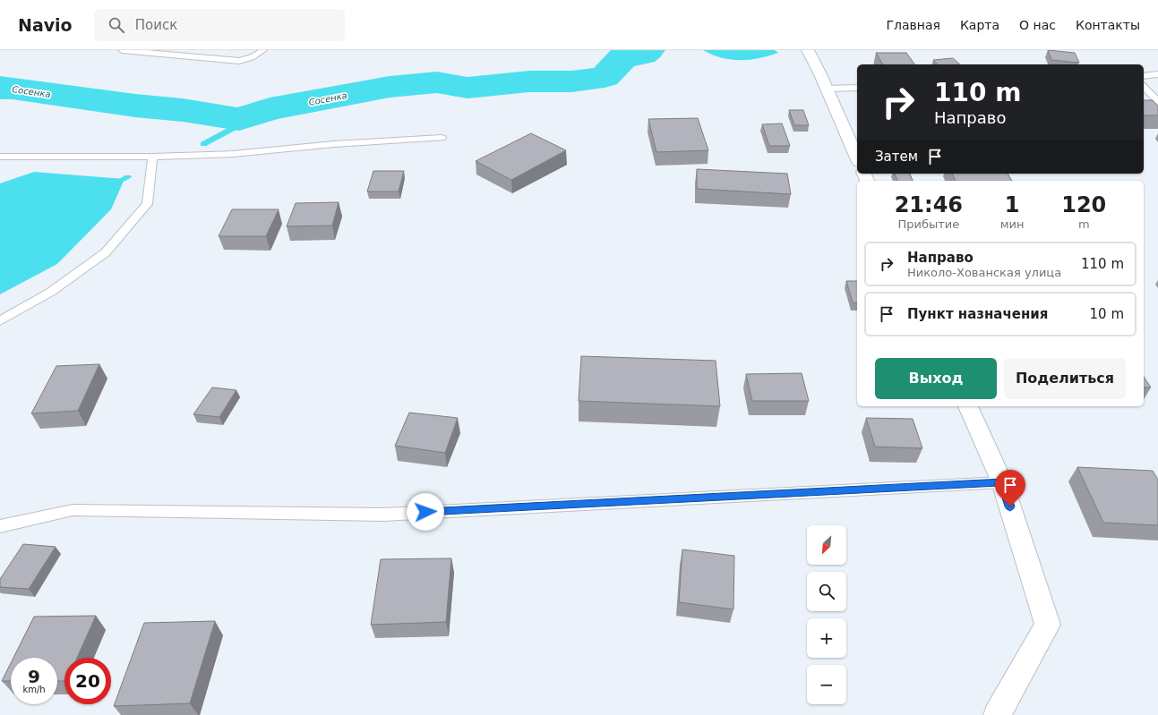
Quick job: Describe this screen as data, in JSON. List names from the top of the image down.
{
  "water": ["Сосенка"],
  "north": "bottom left",
  "page": {
    "header": "Navio",
    "search": "Поиск",
    "nav": [
      "Главная",
      "Карта",
      "О нас",
      "Контакты"
    ],
    "turn": ["110 m", "Направо"],
    "then": "Затем",
    "eta": [
      "21:46",
      "Прибытие",
      "1",
      "мин",
      "120",
      "m"
    ],
    "list": [
      {
        "name": "Направо",
        "note": "Николо-Хованская улица",
        "value": "110 m"
      },
      {
        "name": "Пункт назначения",
        "value": "10 m"
      }
    ],
    "buttons": ["Выход", "Поделиться"],
    "map_buttons": ["+", "−"],
    "speed": "9 km/h",
    "limit": "20"
  }
}
